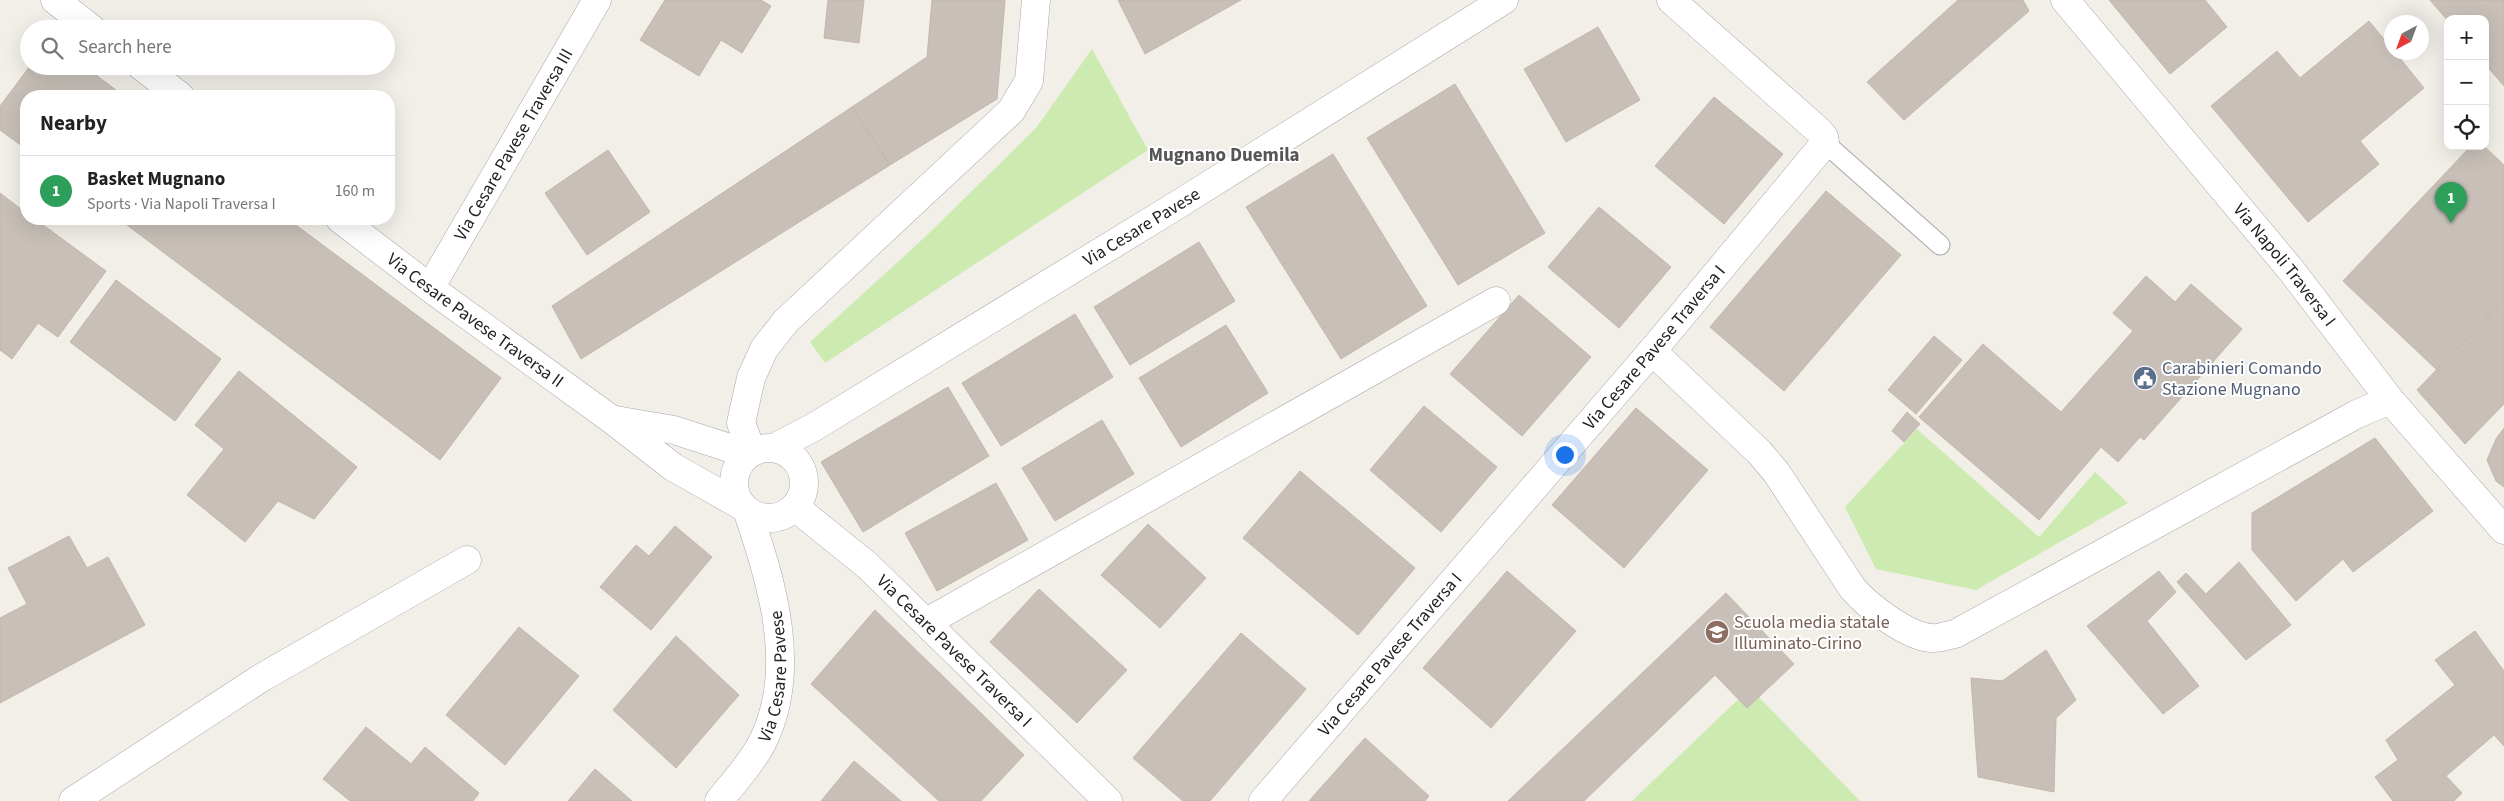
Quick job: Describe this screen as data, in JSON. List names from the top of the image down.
{
  "streets": {
    "street": [
      "Via Cesare Pavese Traversa III",
      "Via Cesare Pavese",
      "Via Napoli Traversa I",
      "Via Cesare Pavese Traversa II",
      "Via Cesare Pavese Traversa I"
    ]
  },
  "crossings": [
    ["Via Cesare Pavese Traversa III", "Via Cesare Pavese Traversa II"],
    ["Via Cesare Pavese", "Via Cesare Pavese Traversa II"],
    ["Via Cesare Pavese", "Via Cesare Pavese Traversa I"],
    ["Via Cesare Pavese Traversa II", "Via Cesare Pavese Traversa I"]
  ],
  "districts": ["Mugnano Duemila"],
  "places": {
    "public building": ["Carabinieri Comando Stazione Mugnano"],
    "school or university": ["Scuola media statale Illuminato-Cirino"]
  },
  "north": "bottom left",
  "page": {
    "map_buttons": ["+", "−"],
    "search": "Search here",
    "heading": "Nearby",
    "list": [
      {
        "mark": "1",
        "name": "Basket Mugnano",
        "note": "Sports · Via Napoli Traversa I",
        "value": "160 m"
      }
    ],
    "pins": "1"
  }
}
